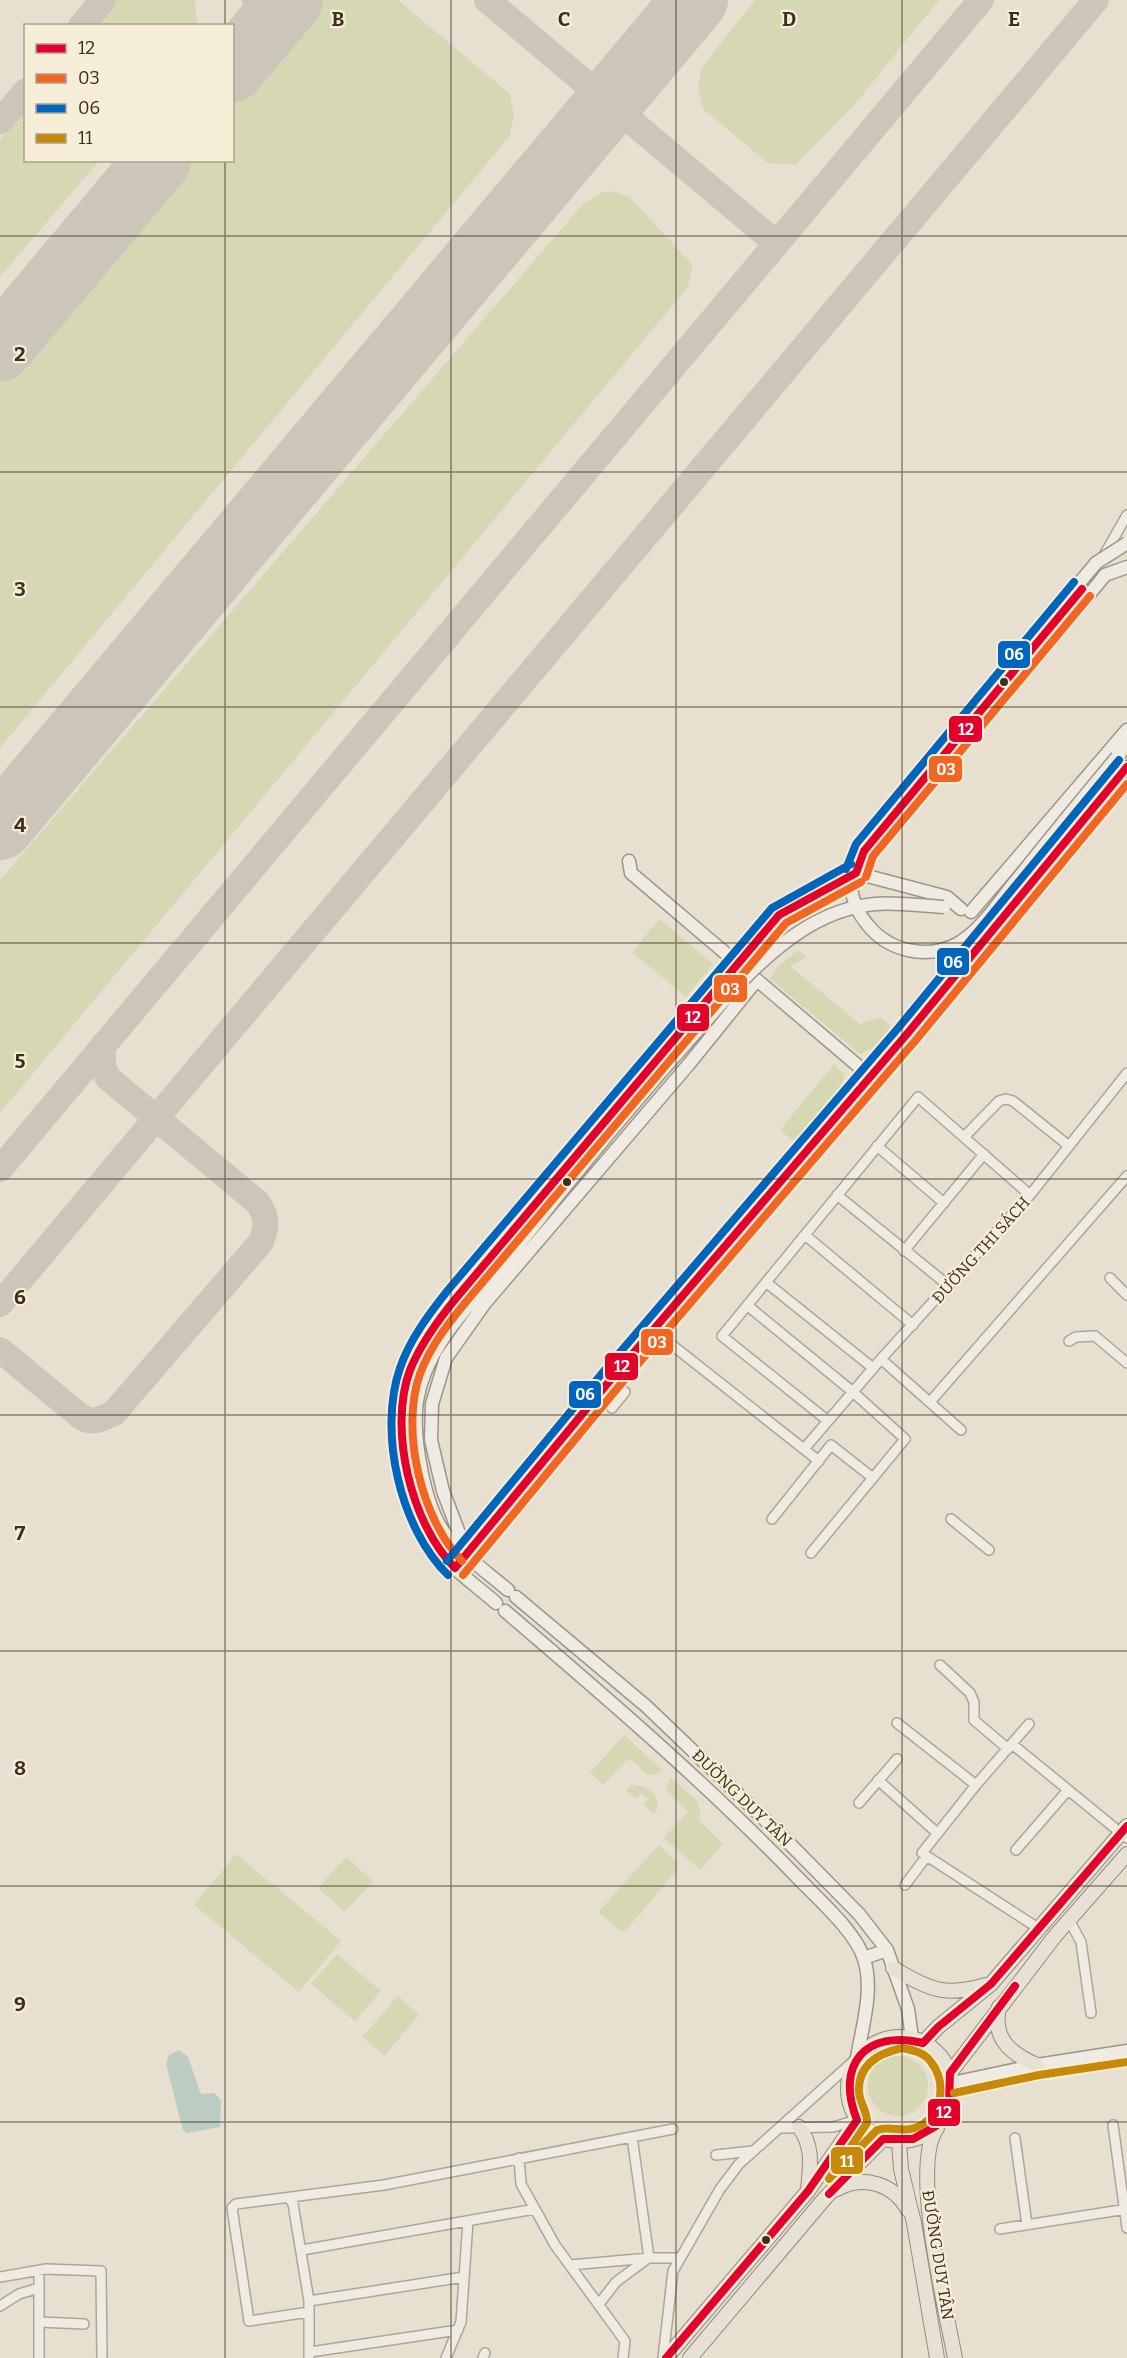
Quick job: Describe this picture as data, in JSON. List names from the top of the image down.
{
  "streets": {
    "main road": ["ĐƯỜNG DUY TÂN"],
    "street": ["ĐƯỜNG THI SÁCH"]
  },
  "lines": [
    "transit line 06",
    "transit line 12",
    "transit line 03",
    "transit line 11"
  ],
  "legend": [
    "12",
    "03",
    "06",
    "11"
  ],
  "grid": {
    "columns": [
      "B",
      "C",
      "D",
      "E"
    ],
    "rows": [
      "2",
      "3",
      "4",
      "5",
      "6",
      "7",
      "8",
      "9"
    ]
  }
}
